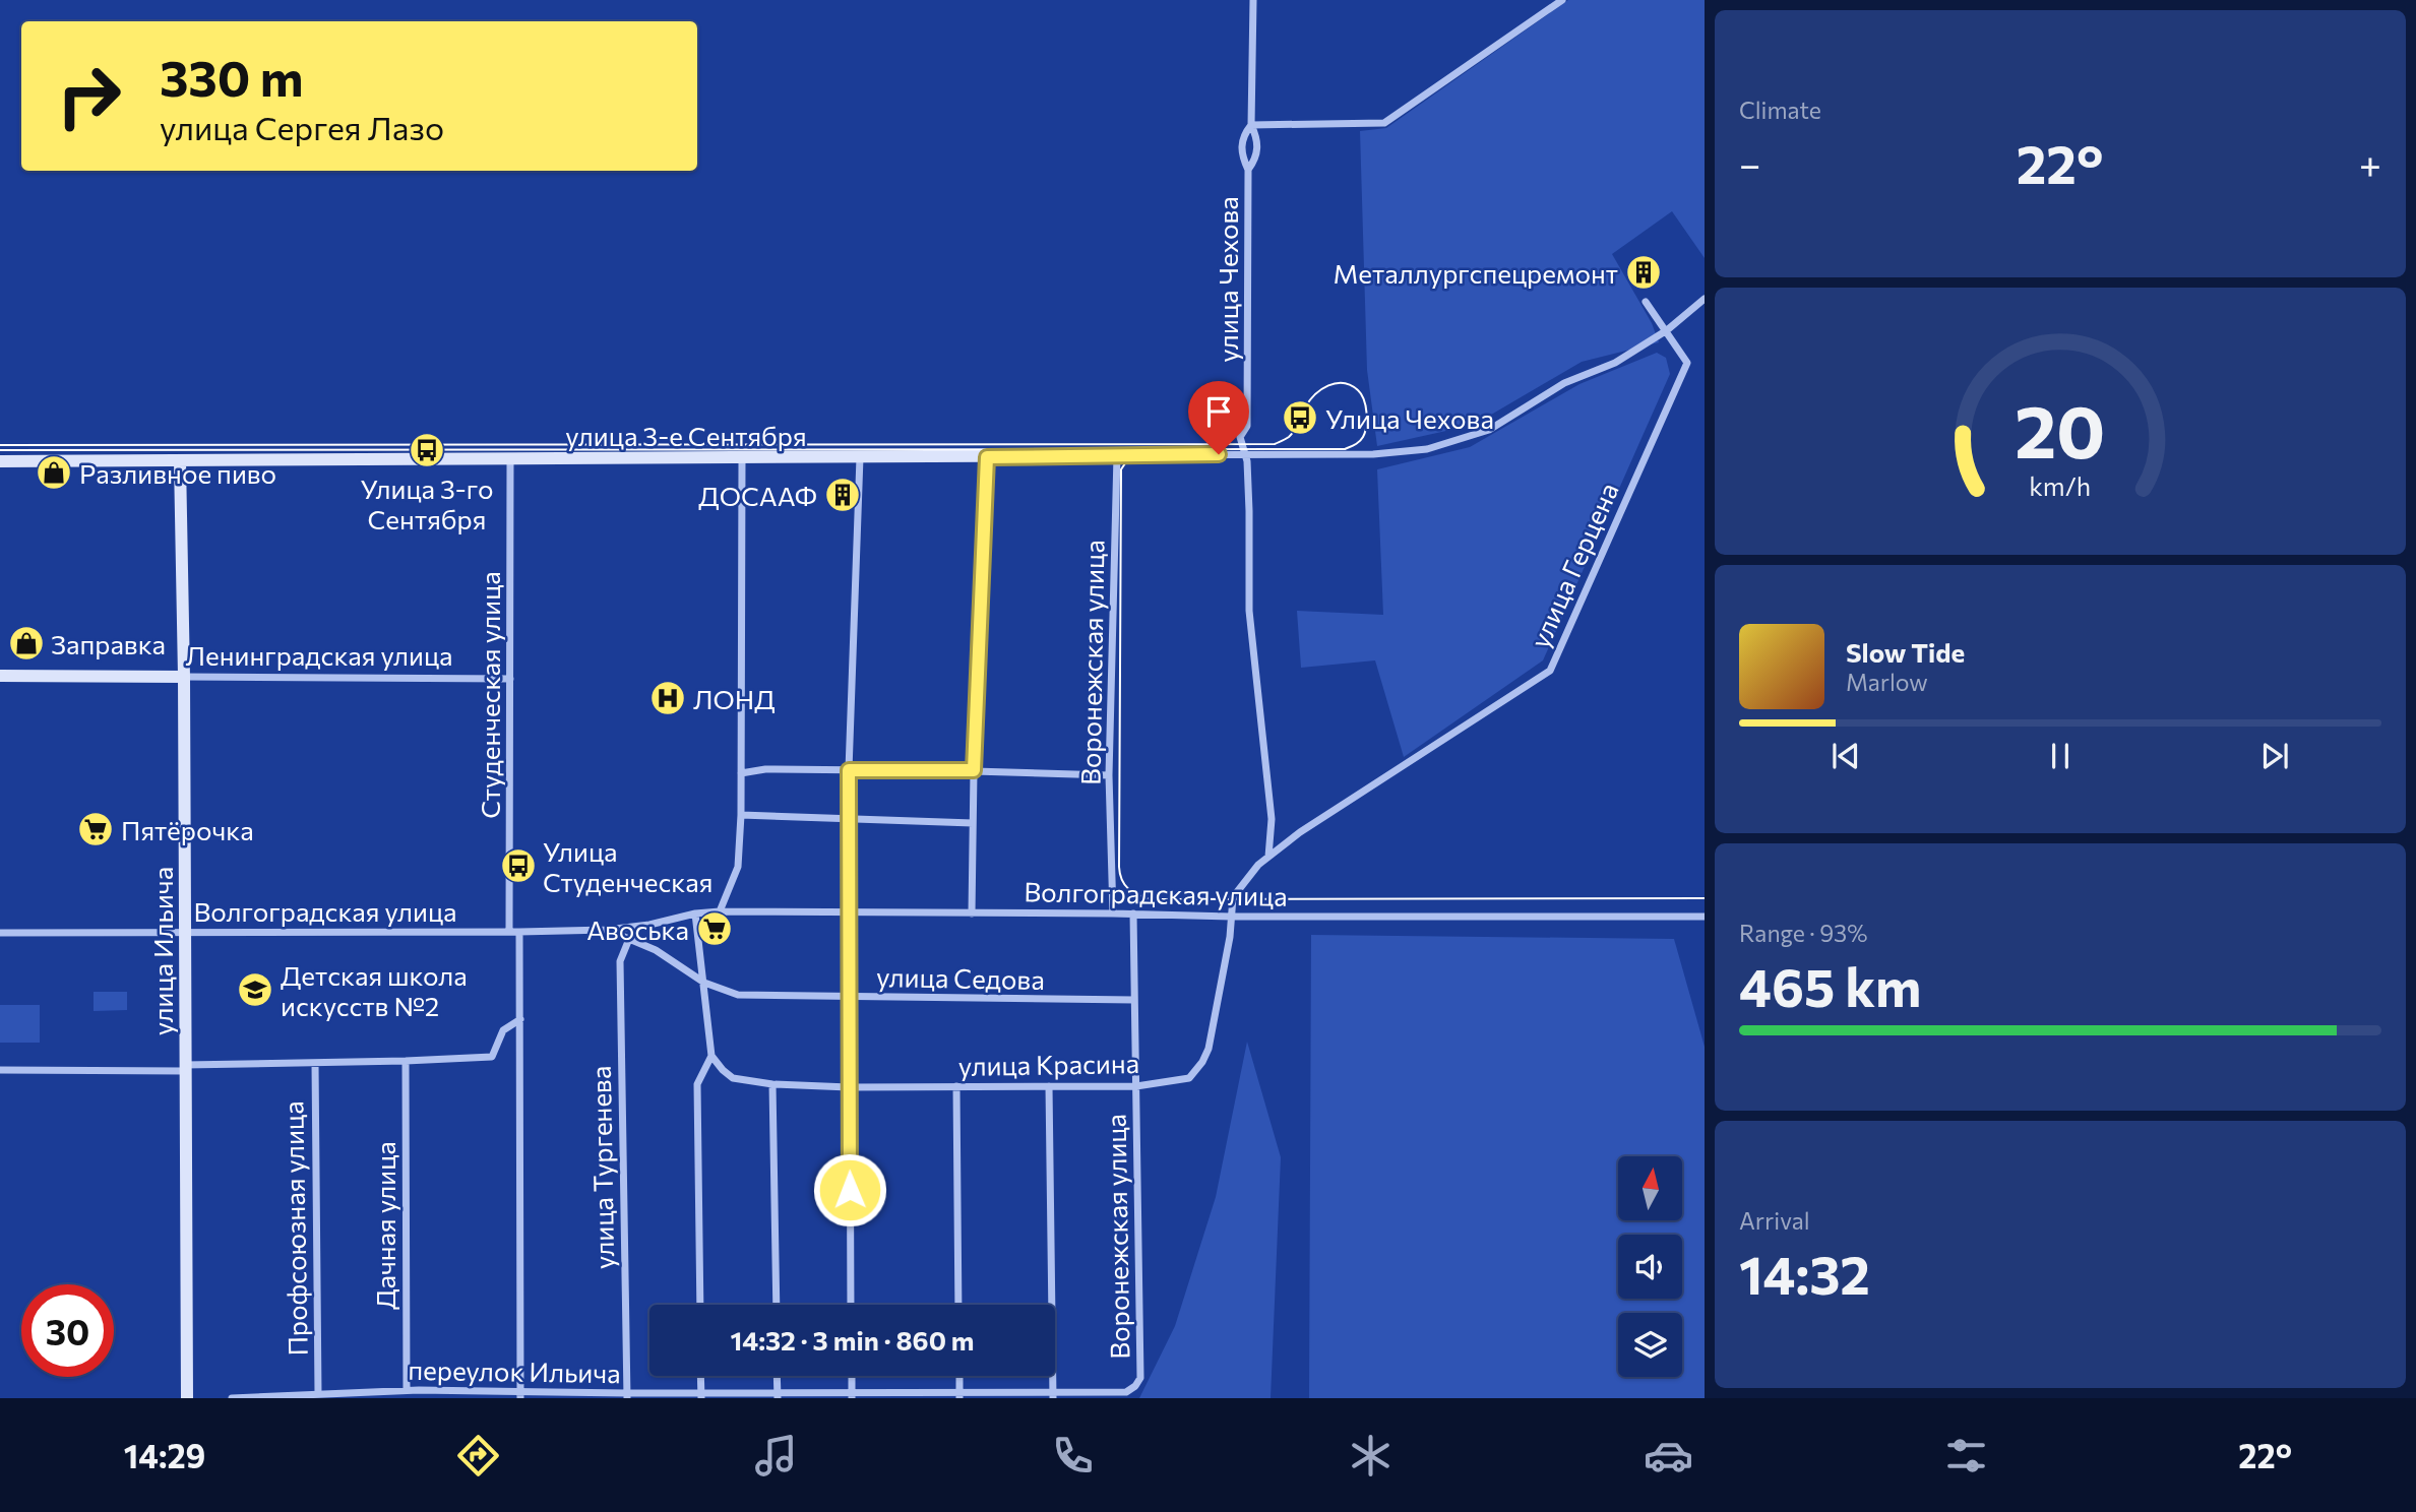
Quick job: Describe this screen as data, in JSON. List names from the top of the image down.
{
  "streets": {
    "street": [
      "улица Чехова",
      "улица 3-е Сентября",
      "улица Герцена",
      "Ленинградская улица",
      "Воронежская улица",
      "Студенческая улица",
      "Волгоградская улица",
      "улица Ильича",
      "улица Седова",
      "улица Красина",
      "улица Тургенева",
      "Дачная улица",
      "Профсоюзная улица",
      "переулок Ильича"
    ]
  },
  "crossings": [
    ["улица Чехова", "улица 3-е Сентября"],
    ["улица Чехова", "улица Герцена"],
    ["улица 3-е Сентября", "улица Герцена"],
    ["улица 3-е Сентября", "Воронежская улица"],
    ["улица 3-е Сентября", "Студенческая улица"],
    ["улица 3-е Сентября", "улица Ильича"],
    ["улица Герцена", "Волгоградская улица"],
    ["улица Герцена", "улица Красина"],
    ["Ленинградская улица", "Студенческая улица"],
    ["Ленинградская улица", "улица Ильича"],
    ["Воронежская улица", "Волгоградская улица"],
    ["Воронежская улица", "улица Седова"],
    ["Воронежская улица", "улица Красина"],
    ["Воронежская улица", "переулок Ильича"],
    ["Студенческая улица", "Волгоградская улица"],
    ["Волгоградская улица", "улица Ильича"],
    ["Волгоградская улица", "улица Седова"],
    ["Волгоградская улица", "улица Красина"],
    ["Волгоградская улица", "улица Тургенева"],
    ["улица Седова", "улица Тургенева"],
    ["улица Тургенева", "переулок Ильича"],
    ["Дачная улица", "переулок Ильича"],
    ["Профсоюзная улица", "переулок Ильича"]
  ],
  "places": {
    "building": ["Металлургспецремонт", "ДОСААФ"],
    "bus stop": ["Улица Чехова", "Улица 3-го Сентября", "Улица Студенческая"],
    "shop": ["Разливное пиво", "Заправка"],
    "hospital": ["ЛОНД"],
    "supermarket": ["Пятёрочка", "Авоська"],
    "school or university": ["Детская школа искусств №2"]
  },
  "north": "top",
  "page": {
    "tile": [
      "Climate",
      ["Range · 93%", "465 km"],
      ["Arrival", "14:32"]
    ],
    "turn": ["330 m", "улица Сергея Лазо"],
    "heat": ["−", "22°", "+"],
    "song": ["Slow Tide", "Marlow"],
    "limit": "30",
    "trip": "14:32 · 3 min · 860 m",
    "tabs": ["14:29", "22°"],
    "gauge": ["20", "km/h"]
  }
}
